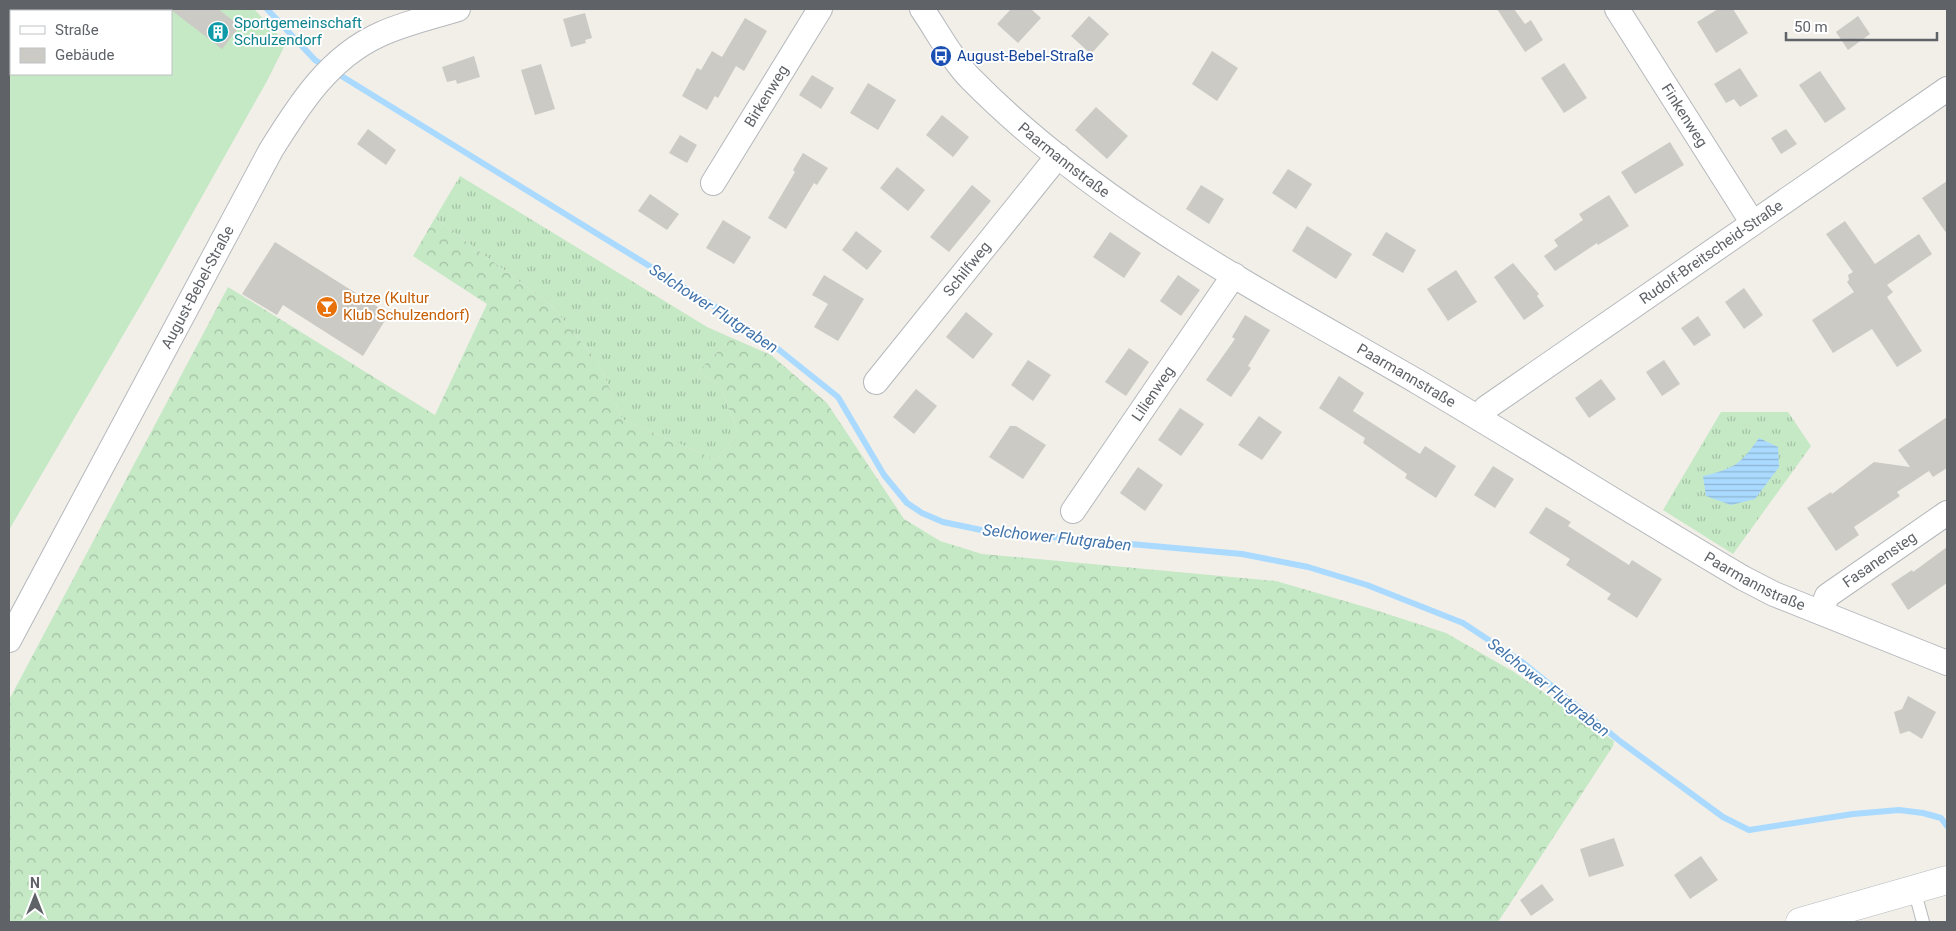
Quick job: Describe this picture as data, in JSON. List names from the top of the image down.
{
  "streets": {
    "street": [
      "Birkenweg",
      "Finkenweg",
      "Paarmannstraße",
      "Rudolf-Breitscheid-Straße",
      "Schilfweg",
      "August-Bebel-Straße",
      "Lilienweg",
      "Fasanensteg"
    ]
  },
  "crossings": [
    ["Finkenweg", "Rudolf-Breitscheid-Straße"],
    ["Paarmannstraße", "Rudolf-Breitscheid-Straße"],
    ["Paarmannstraße", "Schilfweg"],
    ["Paarmannstraße", "Lilienweg"],
    ["Paarmannstraße", "Fasanensteg"]
  ],
  "water": ["Selchower Flutgraben"],
  "places": {
    "building": ["Sportgemeinschaft Schulzendorf"],
    "bus stop": ["August-Bebel-Straße"],
    "bar": ["Butze (Kultur Klub Schulzendorf)"]
  },
  "legend": ["Straße", "Gebäude"],
  "scale_bar": "50 m",
  "north": "top"
}
